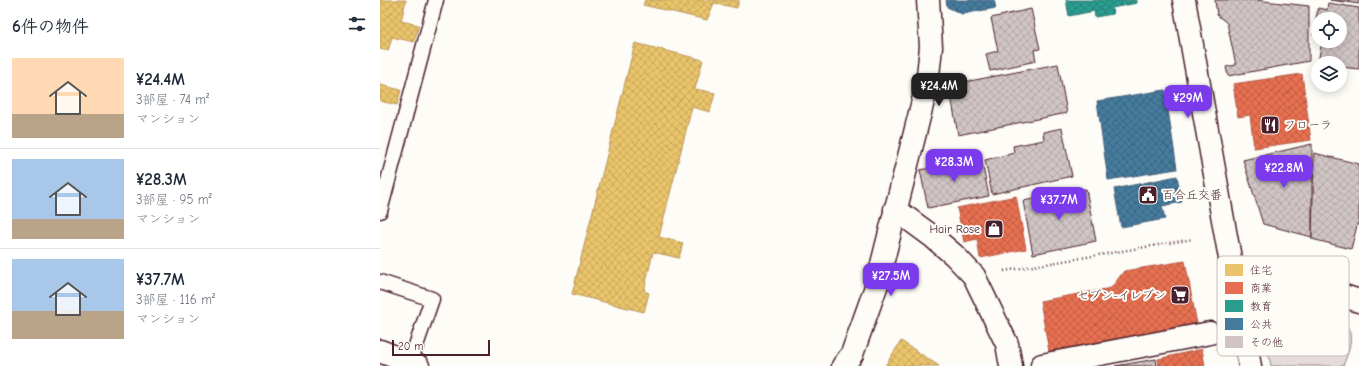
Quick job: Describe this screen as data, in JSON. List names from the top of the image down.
{
  "places": {
    "restaurant": ["フローラ"],
    "public building": ["百合丘交番"],
    "shop": ["Hair Rose"],
    "supermarket": ["セブン-イレブン"]
  },
  "legend": [
    "住宅",
    "商業",
    "教育",
    "公共",
    "その他"
  ],
  "scale_bar": "20 m",
  "page": {
    "heading": "6件の物件",
    "list": [
      {
        "name": "¥24.4M",
        "note": "3部屋 · 74 m² · マンション"
      },
      {
        "name": "¥28.3M",
        "note": "3部屋 · 95 m² · マンション"
      },
      {
        "name": "¥37.7M",
        "note": "3部屋 · 116 m² · マンション"
      }
    ],
    "price": [
      "¥24.4M",
      "¥29M",
      "¥28.3M",
      "¥22.8M",
      "¥37.7M",
      "¥27.5M"
    ],
    "scale": "20 m"
  }
}
